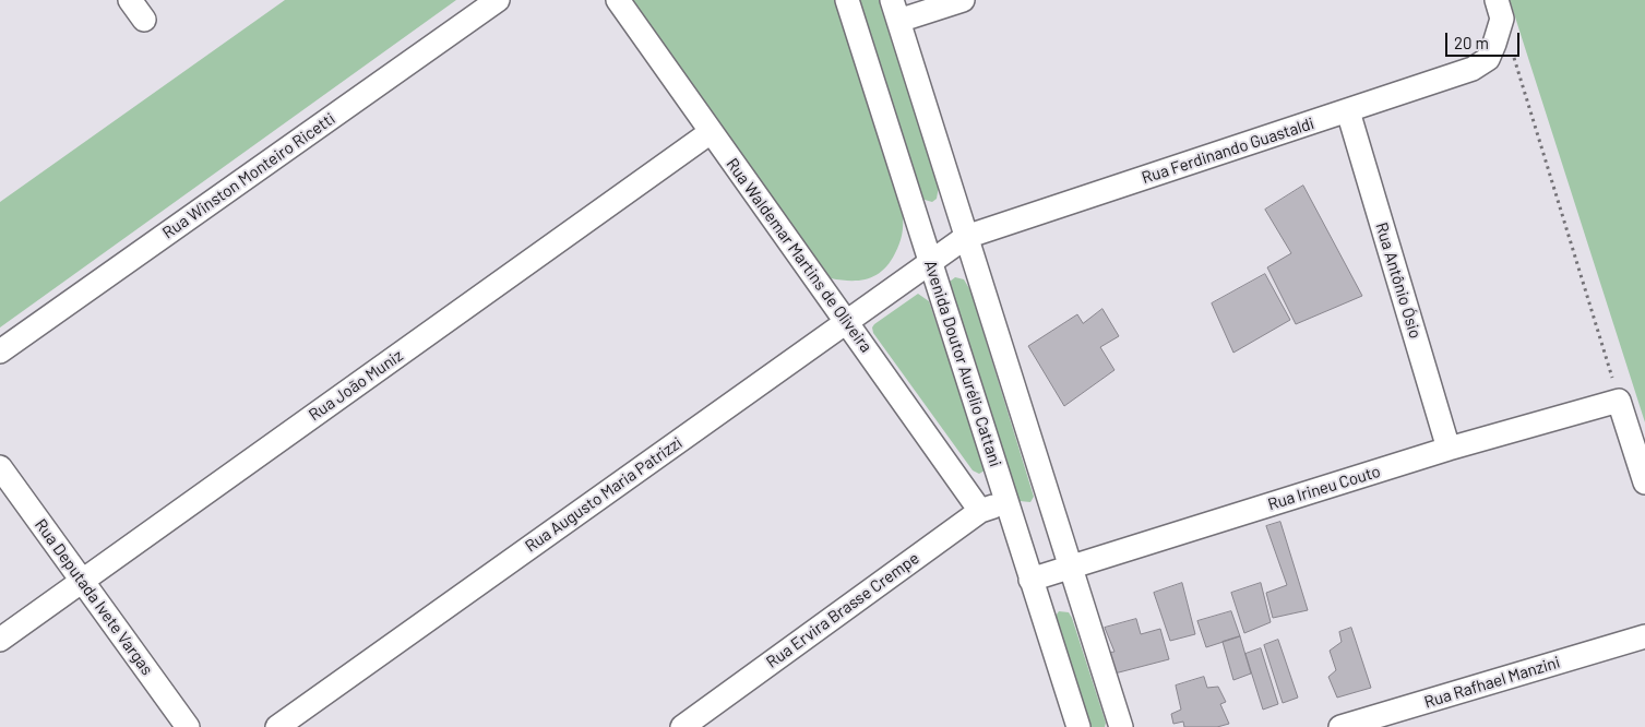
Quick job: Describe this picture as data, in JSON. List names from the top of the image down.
{
  "streets": {
    "street": [
      "Rua Ferdinando Guastaldi",
      "Rua Winston Monteiro Ricetti",
      "Rua Waldemar Martins de Oliveira",
      "Rua Antônio Ósio",
      "Avenida Doutor Aurélio Cattani",
      "Rua João Muniz",
      "Rua Irineu Couto",
      "Rua Augusto Maria Patrizzi",
      "Rua Deputada Ivete Vargas",
      "Rua Ervira Brasse Crempe",
      "Rua Rafhael Manzini"
    ]
  },
  "crossings": [
    ["Rua Ferdinando Guastaldi", "Rua Antônio Ósio"],
    ["Rua Ferdinando Guastaldi", "Avenida Doutor Aurélio Cattani"],
    ["Rua Ferdinando Guastaldi", "Rua Augusto Maria Patrizzi"],
    ["Rua Waldemar Martins de Oliveira", "Rua João Muniz"],
    ["Rua Waldemar Martins de Oliveira", "Rua Augusto Maria Patrizzi"],
    ["Rua Waldemar Martins de Oliveira", "Rua Ervira Brasse Crempe"],
    ["Rua Antônio Ósio", "Rua Irineu Couto"],
    ["Avenida Doutor Aurélio Cattani", "Rua Irineu Couto"],
    ["Avenida Doutor Aurélio Cattani", "Rua Augusto Maria Patrizzi"],
    ["Avenida Doutor Aurélio Cattani", "Rua Ervira Brasse Crempe"],
    ["Rua João Muniz", "Rua Deputada Ivete Vargas"]
  ],
  "scale_bar": "20 m"
}
